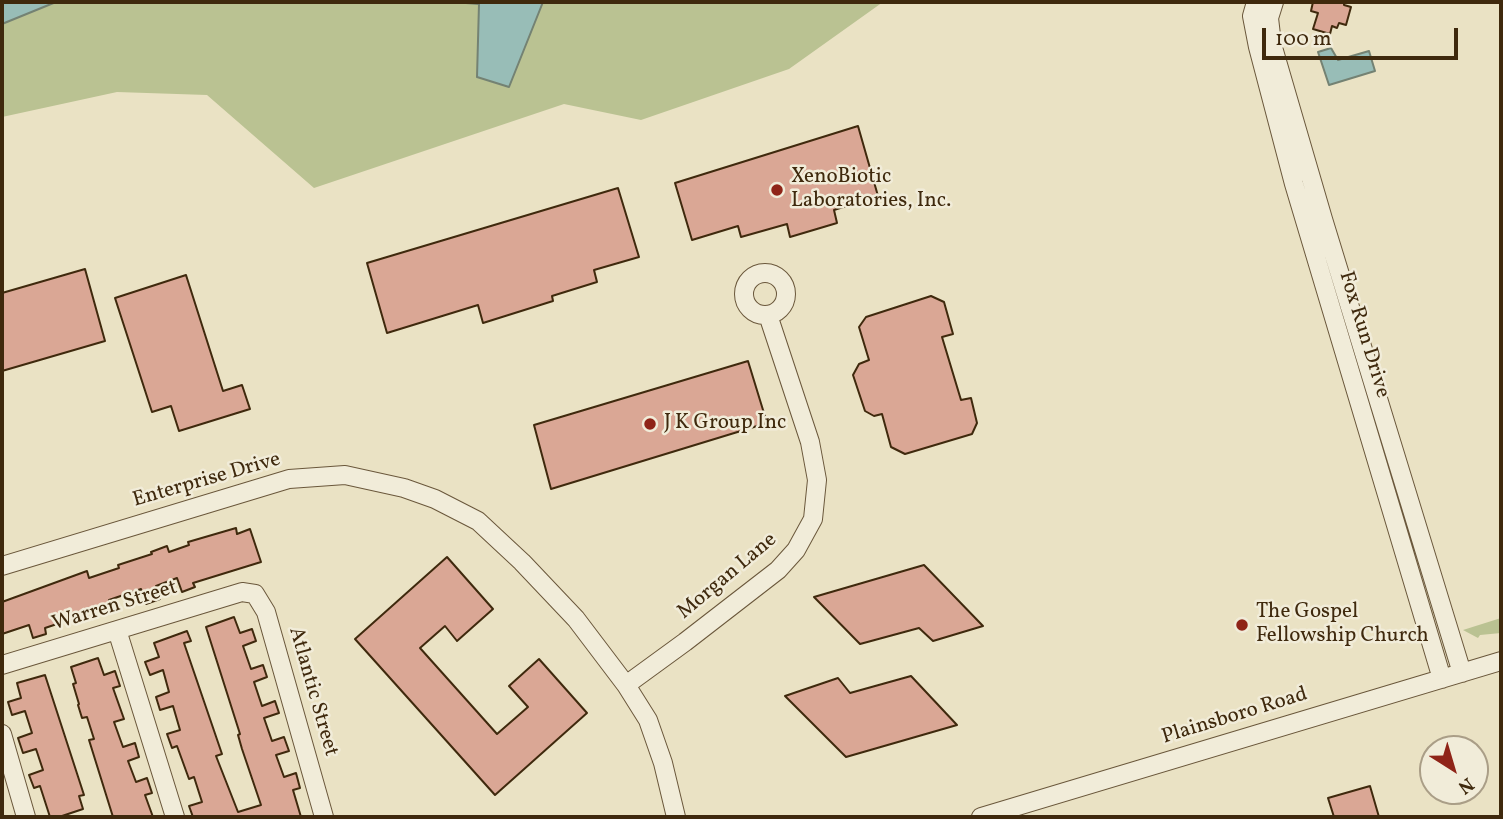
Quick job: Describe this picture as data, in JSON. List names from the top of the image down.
{
  "streets": {
    "street": [
      "Fox Run Drive",
      "Enterprise Drive",
      "Morgan Lane",
      "Warren Street",
      "Atlantic Street",
      "Plainsboro Road"
    ]
  },
  "crossings": [
    ["Fox Run Drive", "Plainsboro Road"],
    ["Enterprise Drive", "Morgan Lane"],
    ["Warren Street", "Atlantic Street"]
  ],
  "places": ["XenoBiotic Laboratories, Inc.", "J K Group Inc", "The Gospel Fellowship Church"],
  "scale_bar": "100 m",
  "north": "bottom right"
}
